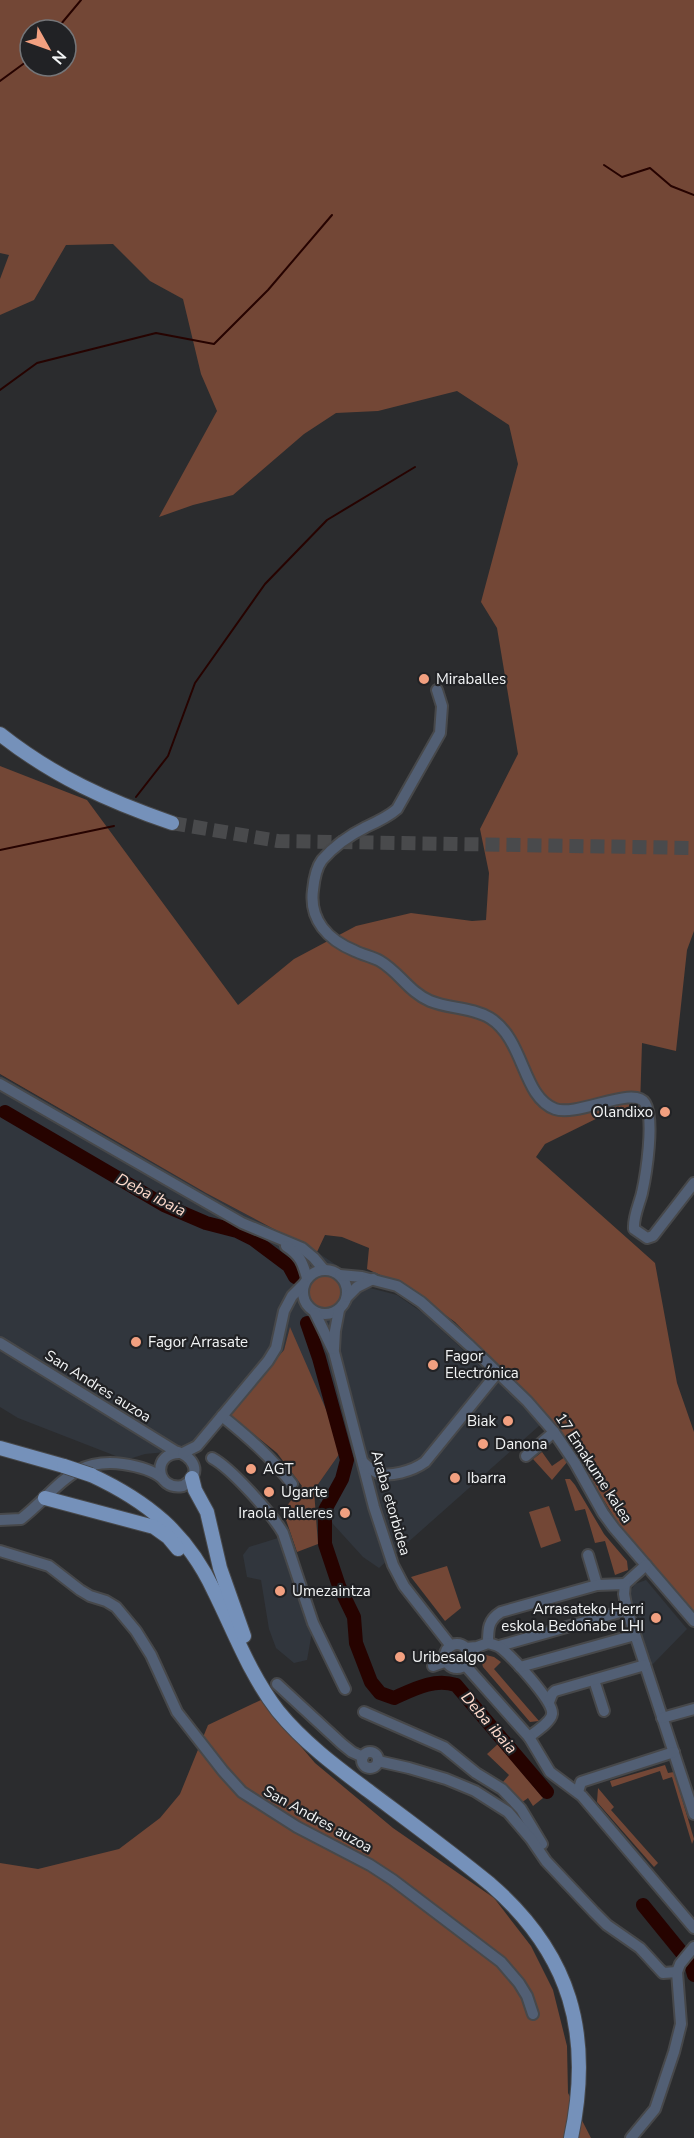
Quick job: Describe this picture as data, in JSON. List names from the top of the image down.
{
  "streets": {
    "street": ["San Andres auzoa", "17 Emakume kalea", "Araba etorbidea"]
  },
  "crossings": [
    ["17 Emakume kalea", "Araba etorbidea"]
  ],
  "water": ["Deba ibaia"],
  "places": [
    "Miraballes",
    "Olandixo",
    "Fagor Arrasate",
    "Fagor Electrónica",
    "Biak",
    "Danona",
    "AGT",
    "Ibarra",
    "Ugarte",
    "Iraola Talleres",
    "Umezaintza",
    "Arrasateko Herri eskola Bedoñabe LHI",
    "Uribesalgo"
  ],
  "north": "bottom right"
}
